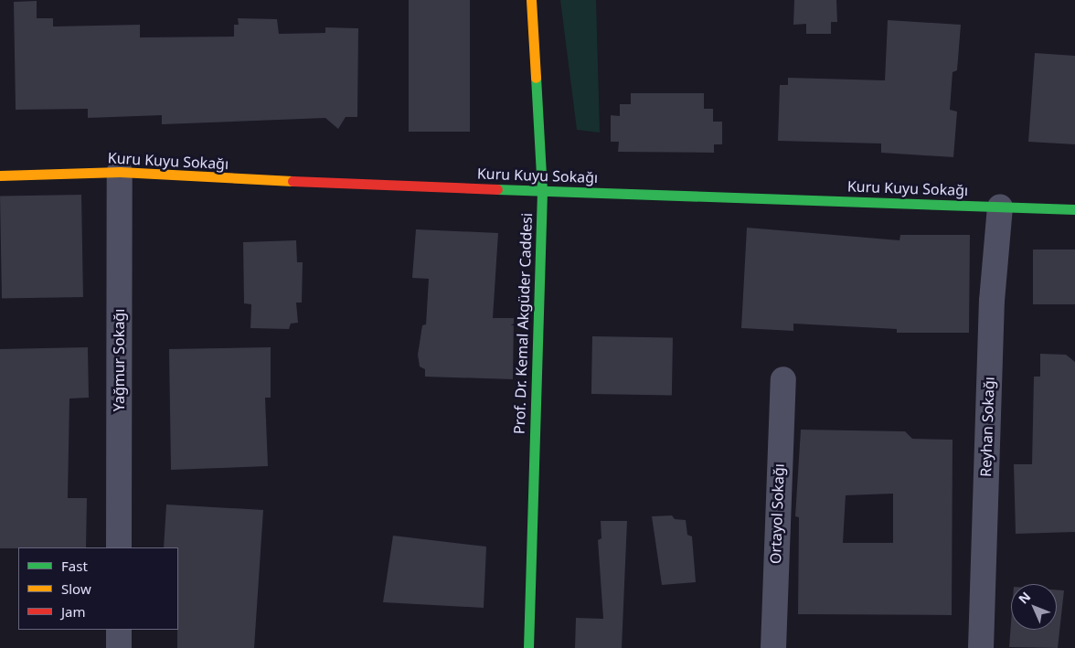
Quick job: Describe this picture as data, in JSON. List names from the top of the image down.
{
  "streets": {
    "street": [
      "Kuru Kuyu Sokağı",
      "Prof. Dr. Kemal Akgüder Caddesi",
      "Yağmur Sokağı",
      "Reyhan Sokağı",
      "Ortayol Sokağı"
    ]
  },
  "crossings": [
    ["Kuru Kuyu Sokağı", "Prof. Dr. Kemal Akgüder Caddesi"],
    ["Kuru Kuyu Sokağı", "Yağmur Sokağı"],
    ["Kuru Kuyu Sokağı", "Reyhan Sokağı"]
  ],
  "legend": ["Fast", "Slow", "Jam"],
  "north": "top left"
}
